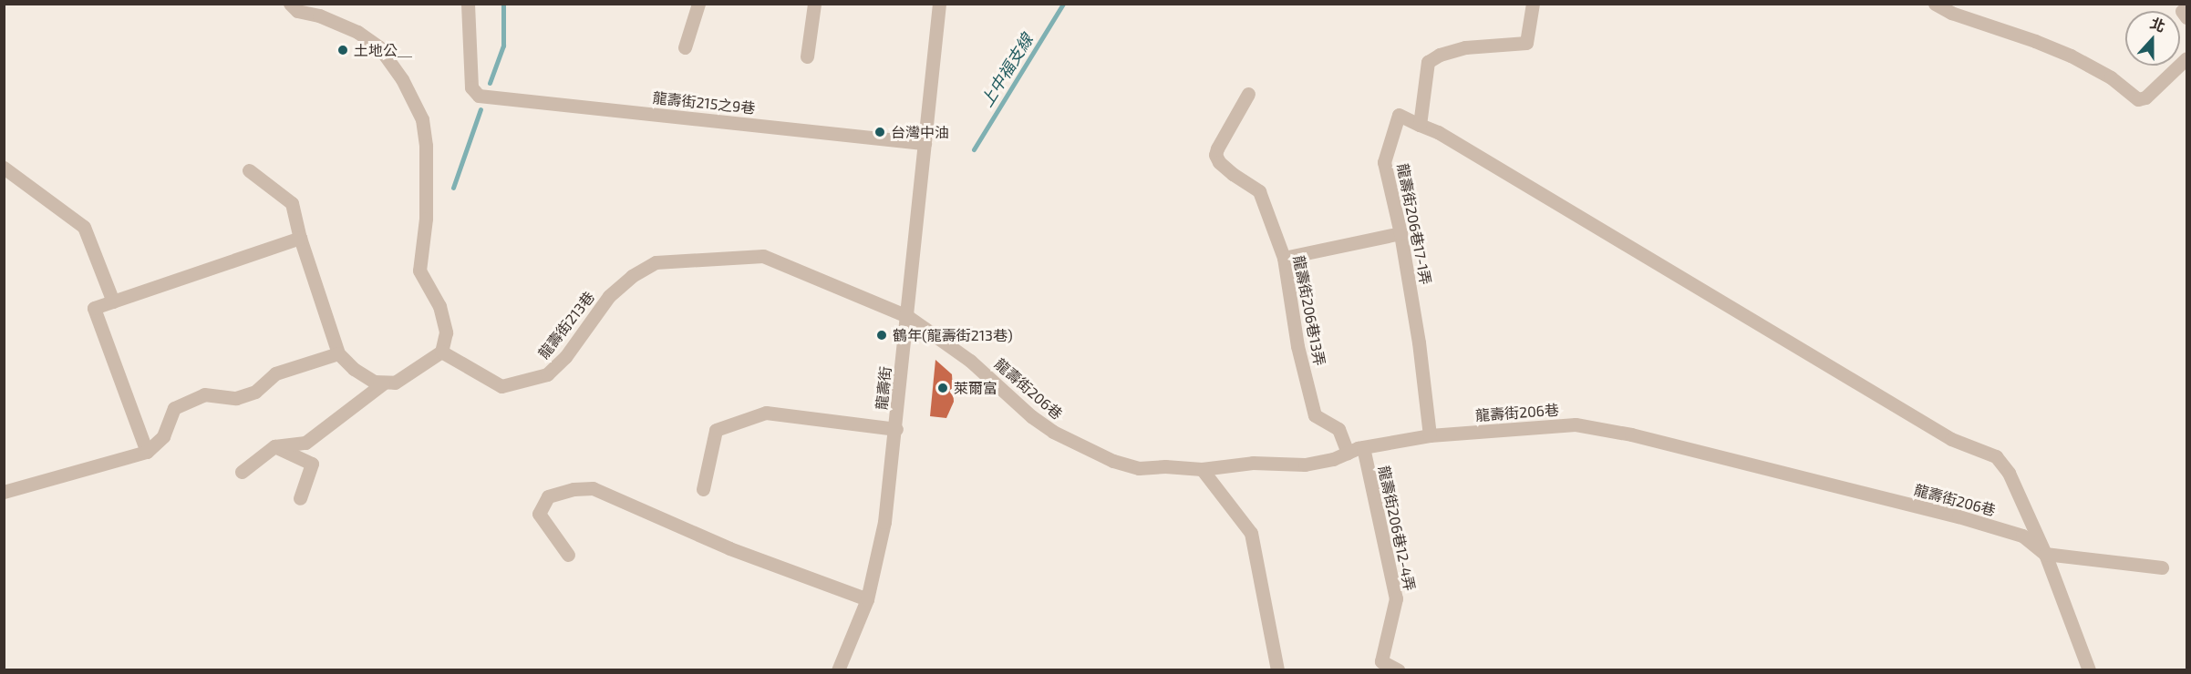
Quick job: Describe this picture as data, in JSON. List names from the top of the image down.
{
  "streets": {
    "street": [
      "龍壽街215之9巷",
      "龍壽街206巷17-1弄",
      "龍壽街206巷13弄",
      "龍壽街213巷",
      "龍壽街",
      "龍壽街206巷",
      "龍壽街206巷12-4弄"
    ]
  },
  "crossings": [
    ["龍壽街215之9巷", "龍壽街"],
    ["龍壽街206巷17-1弄", "龍壽街206巷"],
    ["龍壽街206巷13弄", "龍壽街206巷"],
    ["龍壽街213巷", "龍壽街"],
    ["龍壽街213巷", "龍壽街206巷"],
    ["龍壽街", "龍壽街206巷"],
    ["龍壽街206巷", "龍壽街206巷12-4弄"]
  ],
  "water": ["上中福支線"],
  "places": [
    "土地公＿",
    "台灣中油",
    "鶴年(龍壽街213巷)",
    "萊爾富"
  ],
  "north": "top"
}
